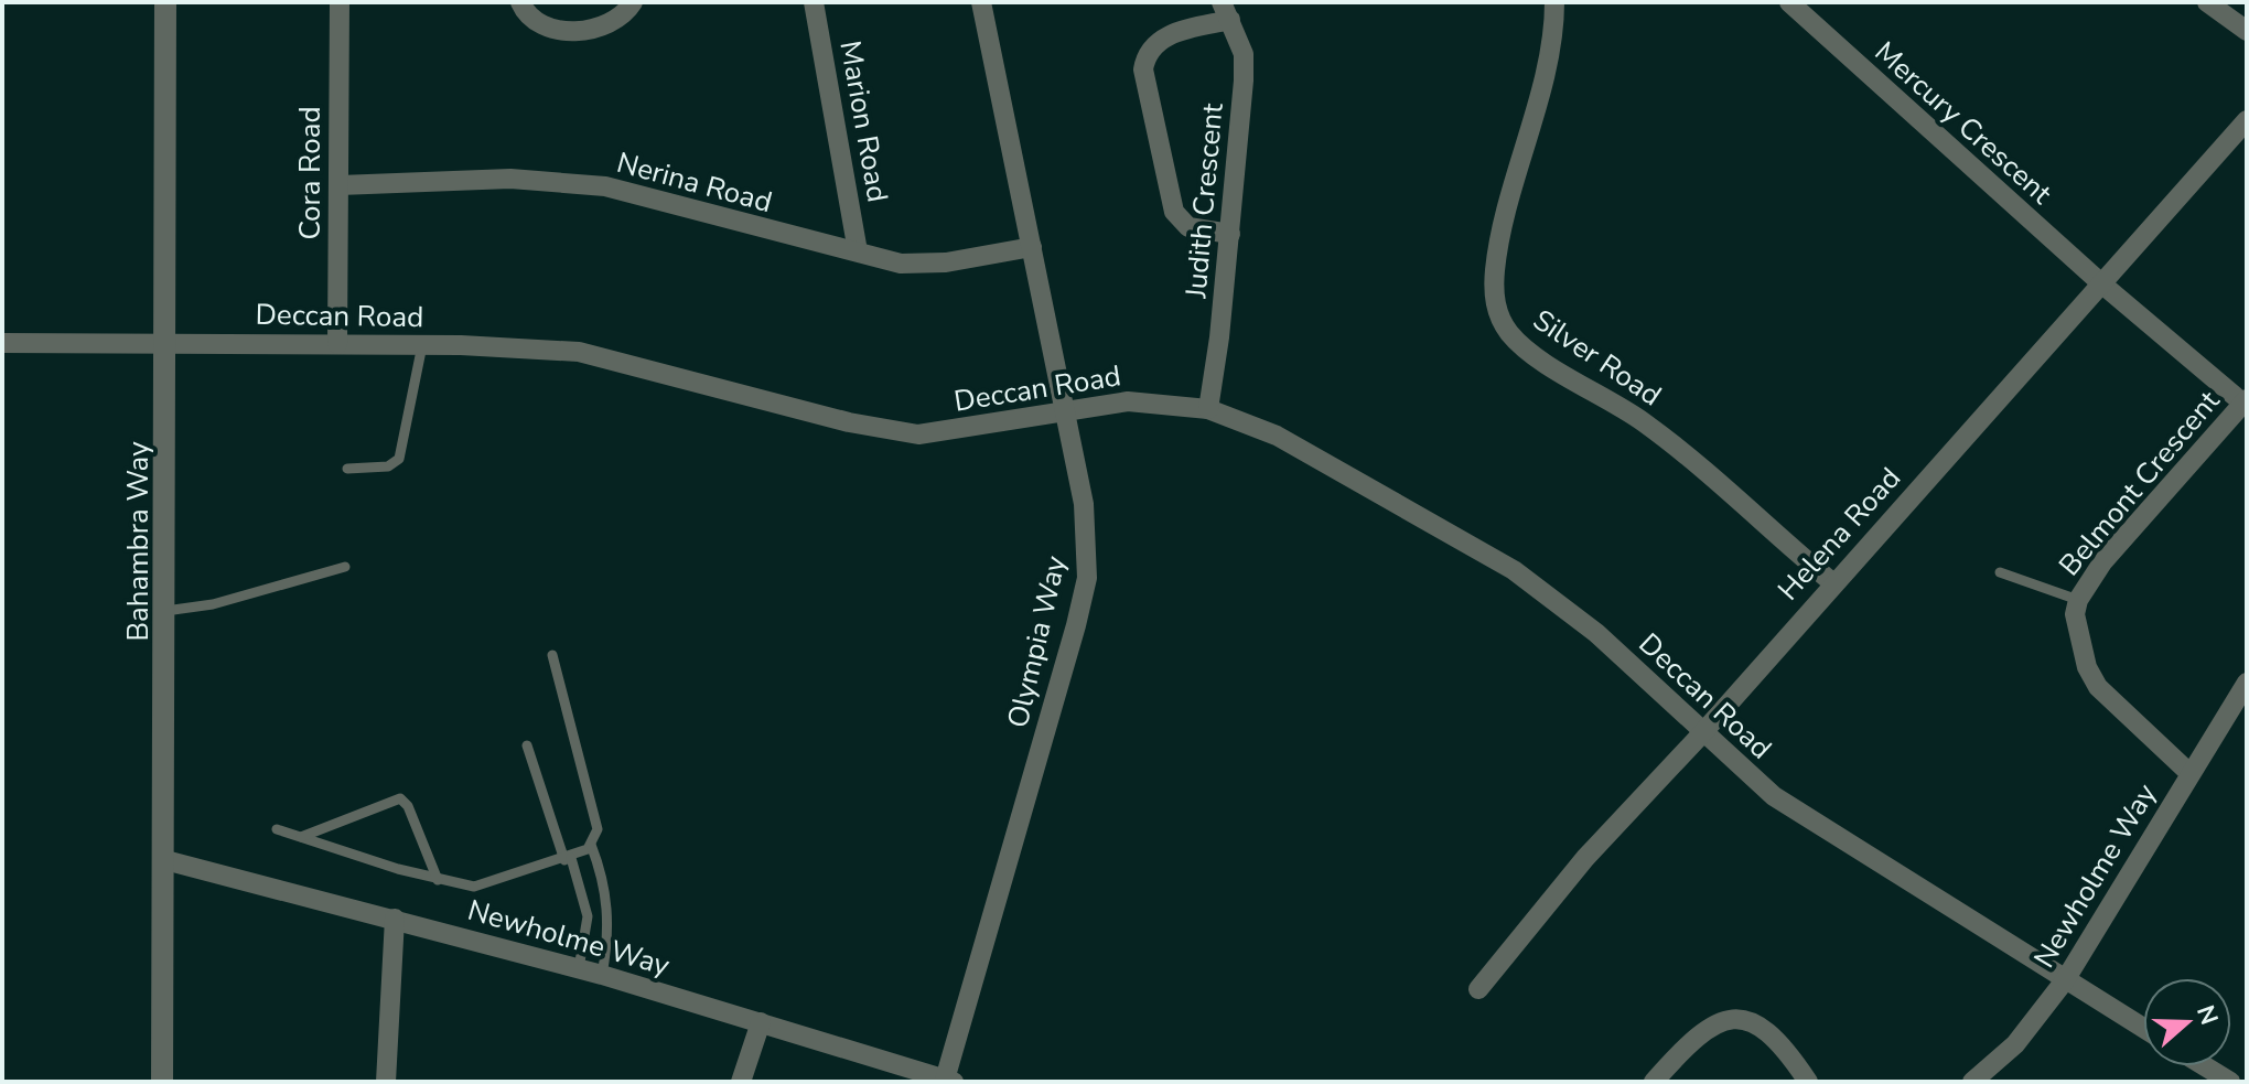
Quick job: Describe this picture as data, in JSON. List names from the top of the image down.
{
  "streets": {
    "street": [
      "Marion Road",
      "Mercury Crescent",
      "Cora Road",
      "Nerina Road",
      "Judith Crescent",
      "Deccan Road",
      "Silver Road",
      "Belmont Crescent",
      "Helena Road",
      "Bahambra Way",
      "Olympia Way",
      "Newholme Way"
    ]
  },
  "crossings": [
    ["Marion Road", "Nerina Road"],
    ["Mercury Crescent", "Belmont Crescent"],
    ["Mercury Crescent", "Helena Road"],
    ["Cora Road", "Nerina Road"],
    ["Cora Road", "Deccan Road"],
    ["Nerina Road", "Olympia Way"],
    ["Judith Crescent", "Deccan Road"],
    ["Deccan Road", "Helena Road"],
    ["Deccan Road", "Bahambra Way"],
    ["Deccan Road", "Olympia Way"],
    ["Deccan Road", "Newholme Way"],
    ["Silver Road", "Helena Road"],
    ["Belmont Crescent", "Newholme Way"],
    ["Bahambra Way", "Newholme Way"],
    ["Olympia Way", "Newholme Way"]
  ],
  "north": "right"
}
